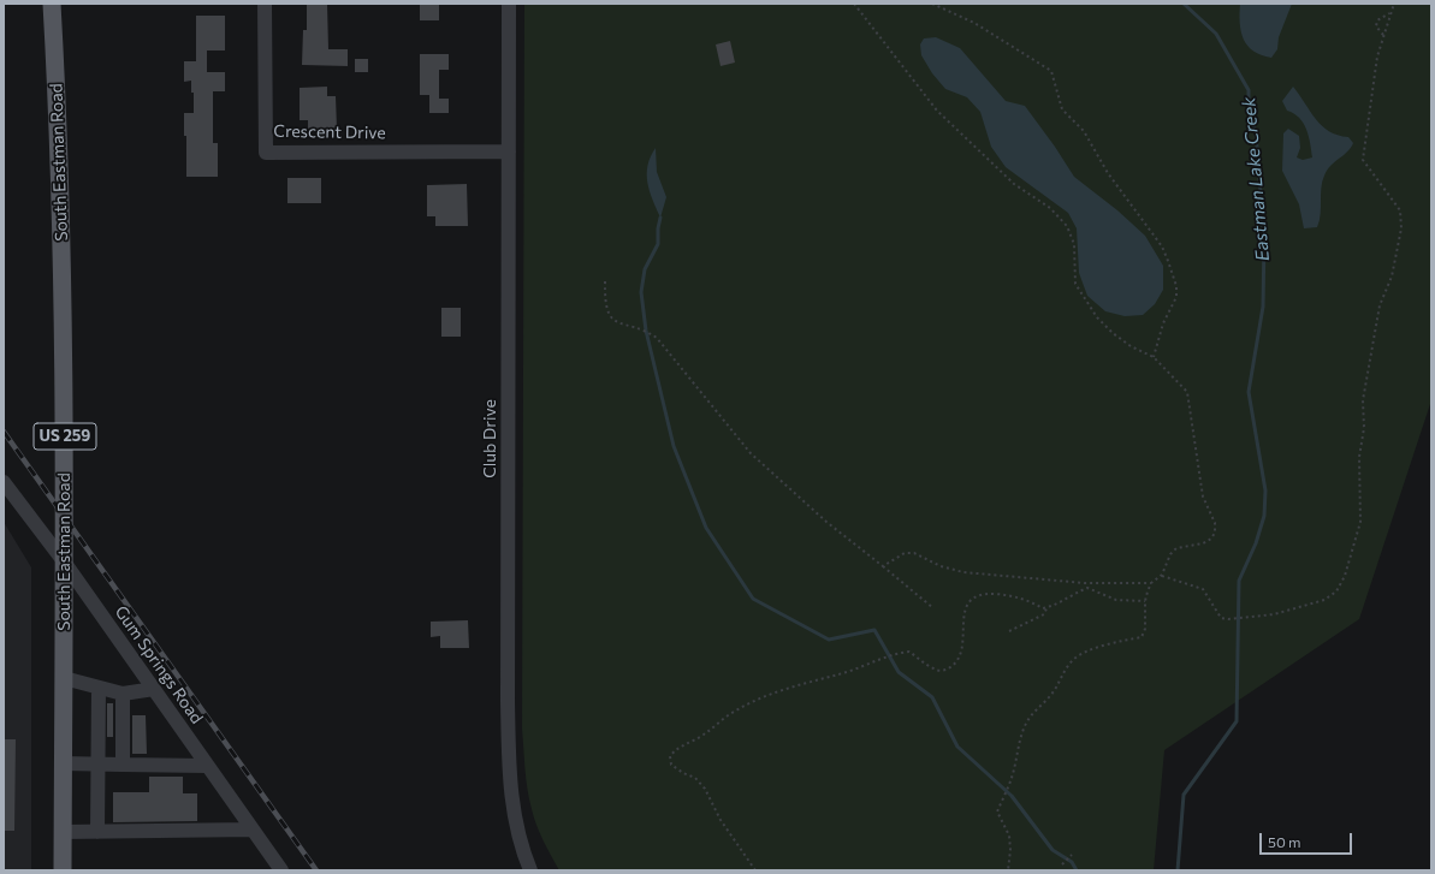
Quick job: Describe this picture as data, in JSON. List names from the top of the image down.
{
  "streets": {
    "main road": ["South Eastman Road", "US 259"],
    "street": ["Crescent Drive", "Club Drive", "Gum Springs Road"]
  },
  "crossings": [
    ["Crescent Drive", "Club Drive"],
    ["South Eastman Road", "Gum Springs Road"]
  ],
  "water": ["Eastman Lake Creek"],
  "scale_bar": "50 m"
}
